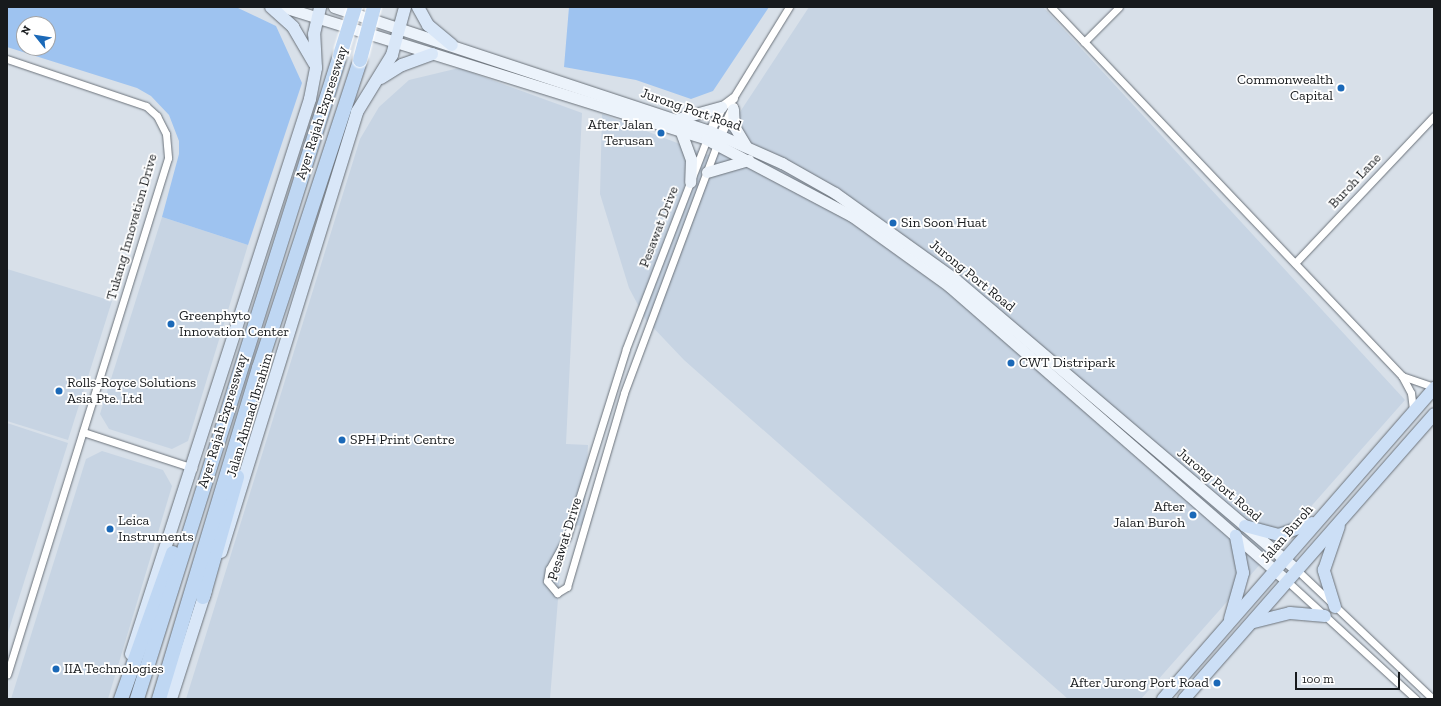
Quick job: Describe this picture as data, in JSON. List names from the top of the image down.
{
  "streets": {
    "highway": ["Ayer Rajah Expressway", "Jalan Buroh"],
    "main road": ["Jurong Port Road", "Jalan Ahmad Ibrahim"],
    "street": ["Buroh Lane", "Tukang Innovation Drive", "Pesawat Drive"]
  },
  "crossings": [
    ["Jurong Port Road", "Pesawat Drive"],
    ["Jurong Port Road", "Jalan Ahmad Ibrahim"],
    ["Jurong Port Road", "Jalan Buroh"]
  ],
  "places": [
    "Commonwealth Capital",
    "After Jalan Terusan",
    "Sin Soon Huat",
    "Greenphyto Innovation Center",
    "CWT Distripark",
    "Rolls-Royce Solutions Asia Pte. Ltd",
    "SPH Print Centre",
    "After Jalan Buroh",
    "Leica Instruments",
    "IIA Technologies",
    "After Jurong Port Road"
  ],
  "scale_bar": "100 m",
  "north": "top left"
}
